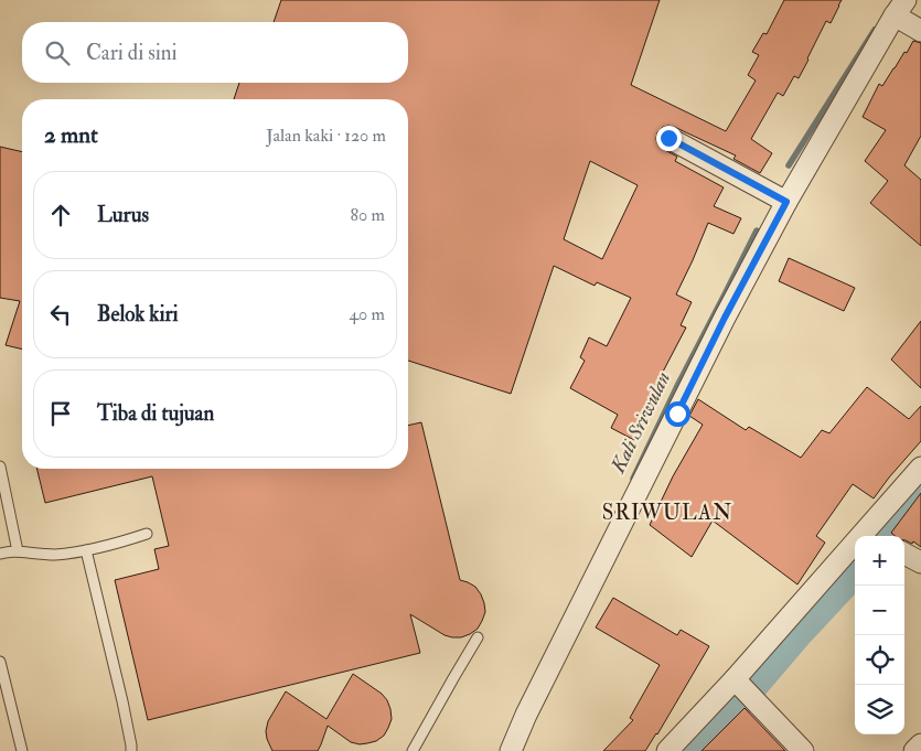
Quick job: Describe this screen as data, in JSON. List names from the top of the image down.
{
  "districts": ["SRIWULAN"],
  "water": ["Kali Sriwulan"],
  "page": {
    "search": "Cari di sini",
    "heading": ["2 mnt", "Jalan kaki · 120 m"],
    "list": [
      ["Lurus", "80 m"],
      ["Belok kiri", "40 m"],
      "Tiba di tujuan"
    ],
    "map_buttons": ["+", "−"]
  }
}
